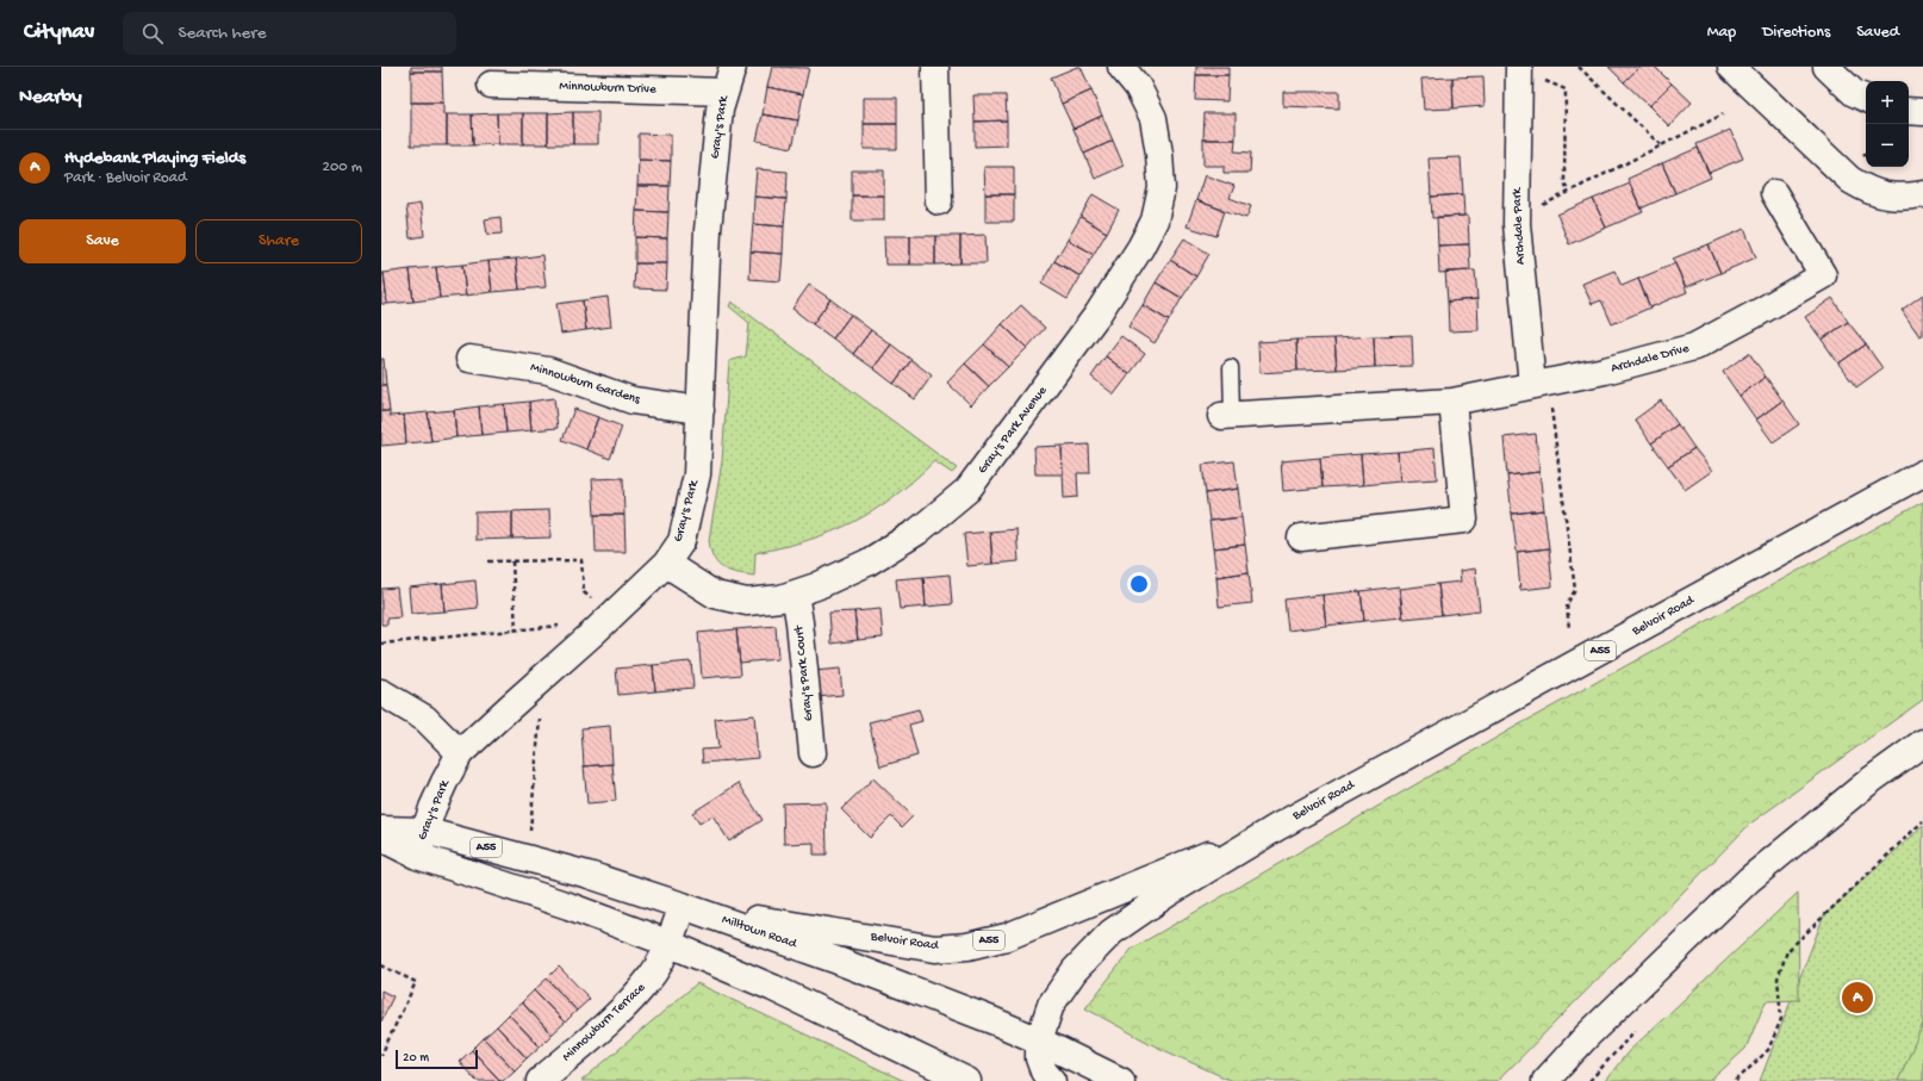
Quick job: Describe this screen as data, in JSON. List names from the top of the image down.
{
  "streets": {
    "main road": [
      "Minnowburn Drive",
      "Gray's Park",
      "Archdale Park",
      "Archdale Drive",
      "Minnowburn Gardens",
      "Gray's Park Avenue",
      "Belvoir Road",
      "A55",
      "Gray's Park Court",
      "Milltown Road",
      "Minnowburn Terrace"
    ]
  },
  "crossings": [
    ["Minnowburn Drive", "Gray's Park"],
    ["Gray's Park", "Minnowburn Gardens"],
    ["Gray's Park", "Gray's Park Avenue"],
    ["Gray's Park", "A55"],
    ["Gray's Park", "Milltown Road"],
    ["Archdale Park", "Archdale Drive"],
    ["Gray's Park Avenue", "Gray's Park Court"],
    ["Belvoir Road", "Milltown Road"],
    ["Belvoir Road", "Minnowburn Terrace"],
    ["A55", "Minnowburn Terrace"],
    ["Milltown Road", "Minnowburn Terrace"]
  ],
  "scale_bar": "20 m",
  "page": {
    "header": "Citynav",
    "search": "Search here",
    "nav": ["Map", "Directions", "Saved"],
    "heading": "Nearby",
    "map_buttons": ["+", "−"],
    "list": [
      {
        "mark": "A",
        "name": "Hydebank Playing Fields",
        "note": "Park · Belvoir Road",
        "value": "200 m"
      }
    ],
    "buttons": ["Save", "Share"],
    "pins": "A",
    "scale": "20 m"
  }
}
